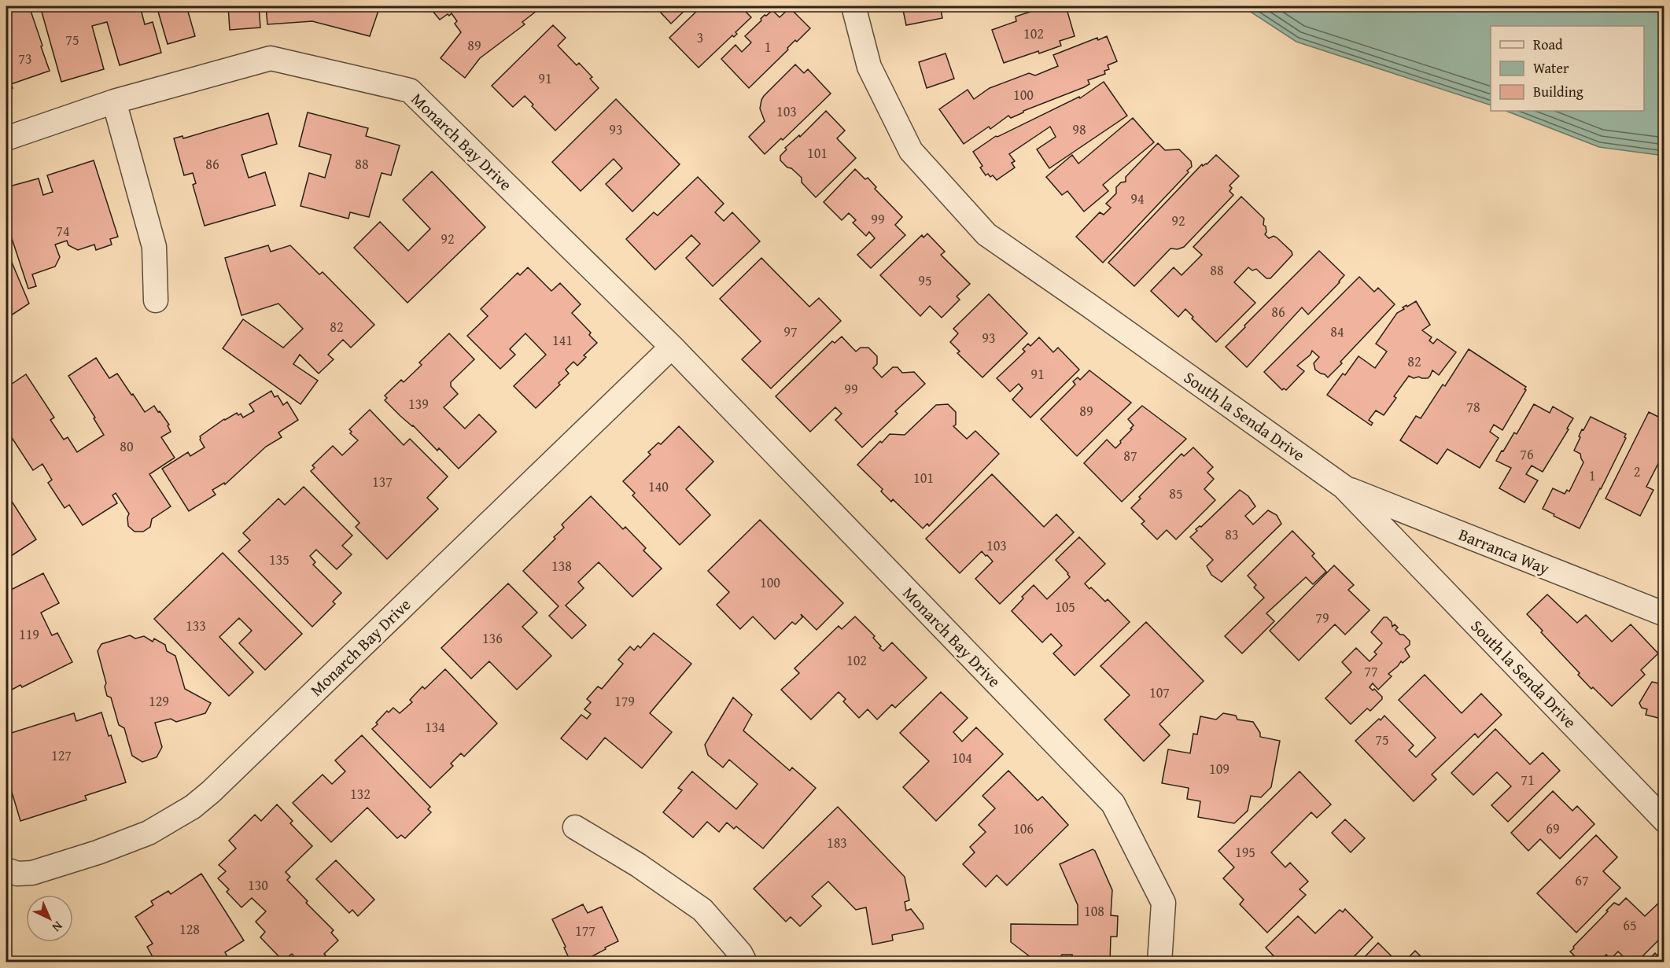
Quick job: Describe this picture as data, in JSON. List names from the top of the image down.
{
  "streets": {
    "street": ["Monarch Bay Drive", "South la Senda Drive", "Barranca Way"]
  },
  "crossings": [
    ["South la Senda Drive", "Barranca Way"]
  ],
  "house_numbers": [
    "102",
    "3",
    "75",
    "89",
    "1",
    "73",
    "91",
    "100",
    "103",
    "93",
    "98",
    "101",
    "86",
    "88",
    "94",
    "99",
    "92",
    "74",
    "92",
    "88",
    "95",
    "86",
    "82",
    "97",
    "84",
    "93",
    "141",
    "82",
    "91",
    "99",
    "139",
    "78",
    "89",
    "80",
    "76",
    "87",
    "2",
    "1",
    "101",
    "137",
    "140",
    "85",
    "83",
    "103",
    "135",
    "138",
    "100",
    "105",
    "79",
    "133",
    "119",
    "136",
    "102",
    "77",
    "107",
    "129",
    "179",
    "134",
    "75",
    "127",
    "104",
    "109",
    "71",
    "132",
    "106",
    "69",
    "183",
    "195",
    "67",
    "130",
    "108",
    "65",
    "128",
    "177"
  ],
  "legend": ["Road", "Water", "Building"],
  "north": "bottom right"
}
